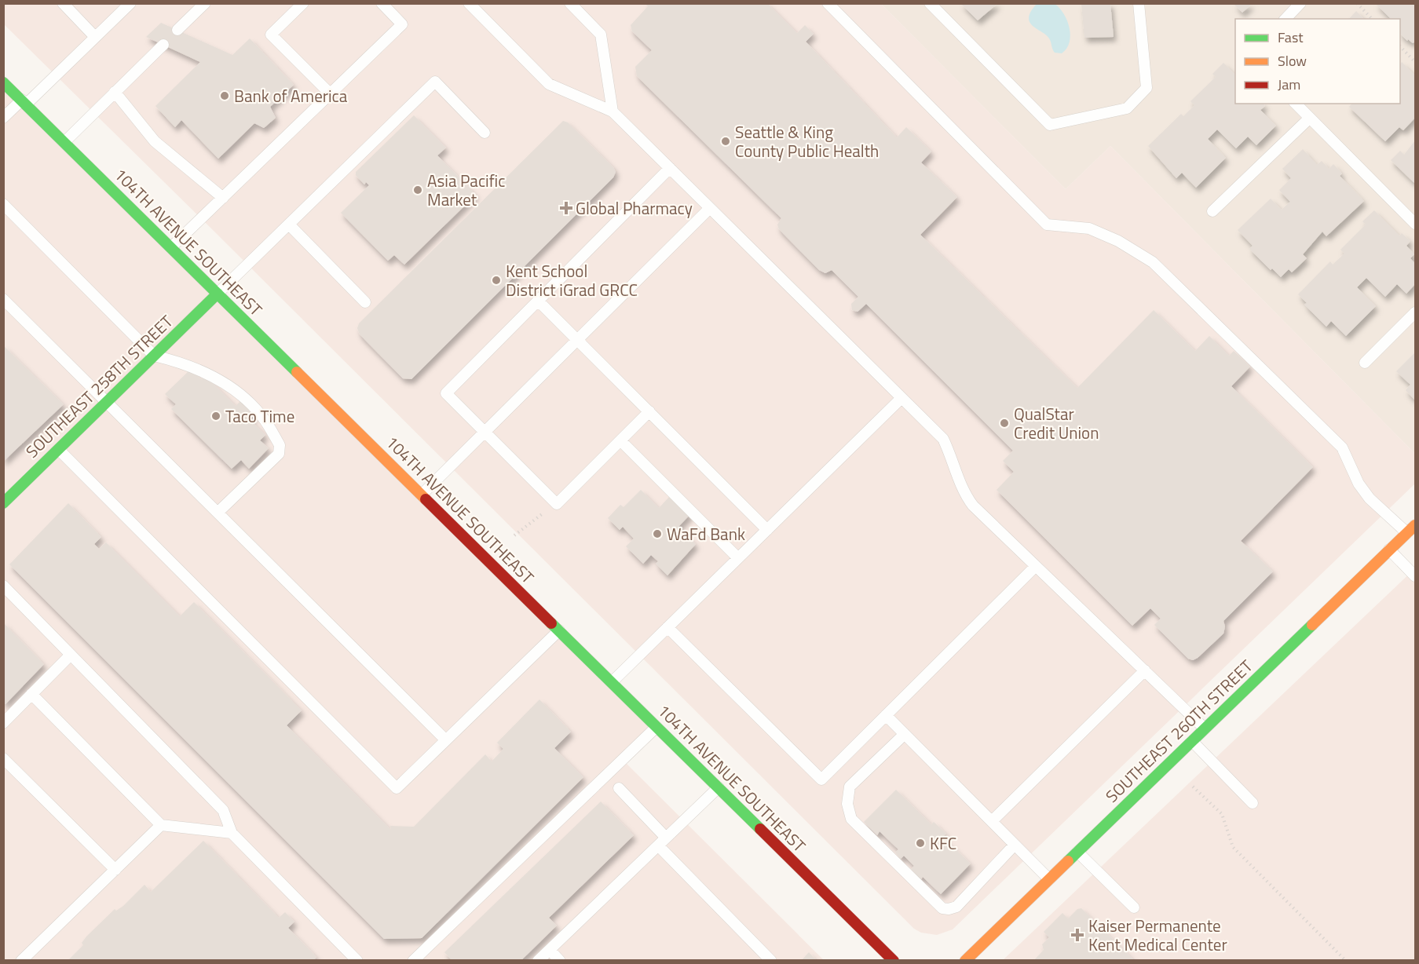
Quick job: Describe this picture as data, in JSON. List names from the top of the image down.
{
  "streets": {
    "street": ["104TH AVENUE SOUTHEAST", "SOUTHEAST 258TH STREET", "SOUTHEAST 260TH STREET"]
  },
  "crossings": [
    ["104TH AVENUE SOUTHEAST", "SOUTHEAST 258TH STREET"]
  ],
  "places": {
    "other": [
      "Bank of America",
      "Seattle & King County Public Health",
      "Asia Pacific Market",
      "Kent School District iGrad GRCC",
      "Taco Time",
      "QualStar Credit Union",
      "WaFd Bank",
      "KFC"
    ],
    "health": ["Global Pharmacy", "Kaiser Permanente Kent Medical Center"]
  },
  "legend": ["Fast", "Slow", "Jam"]
}
